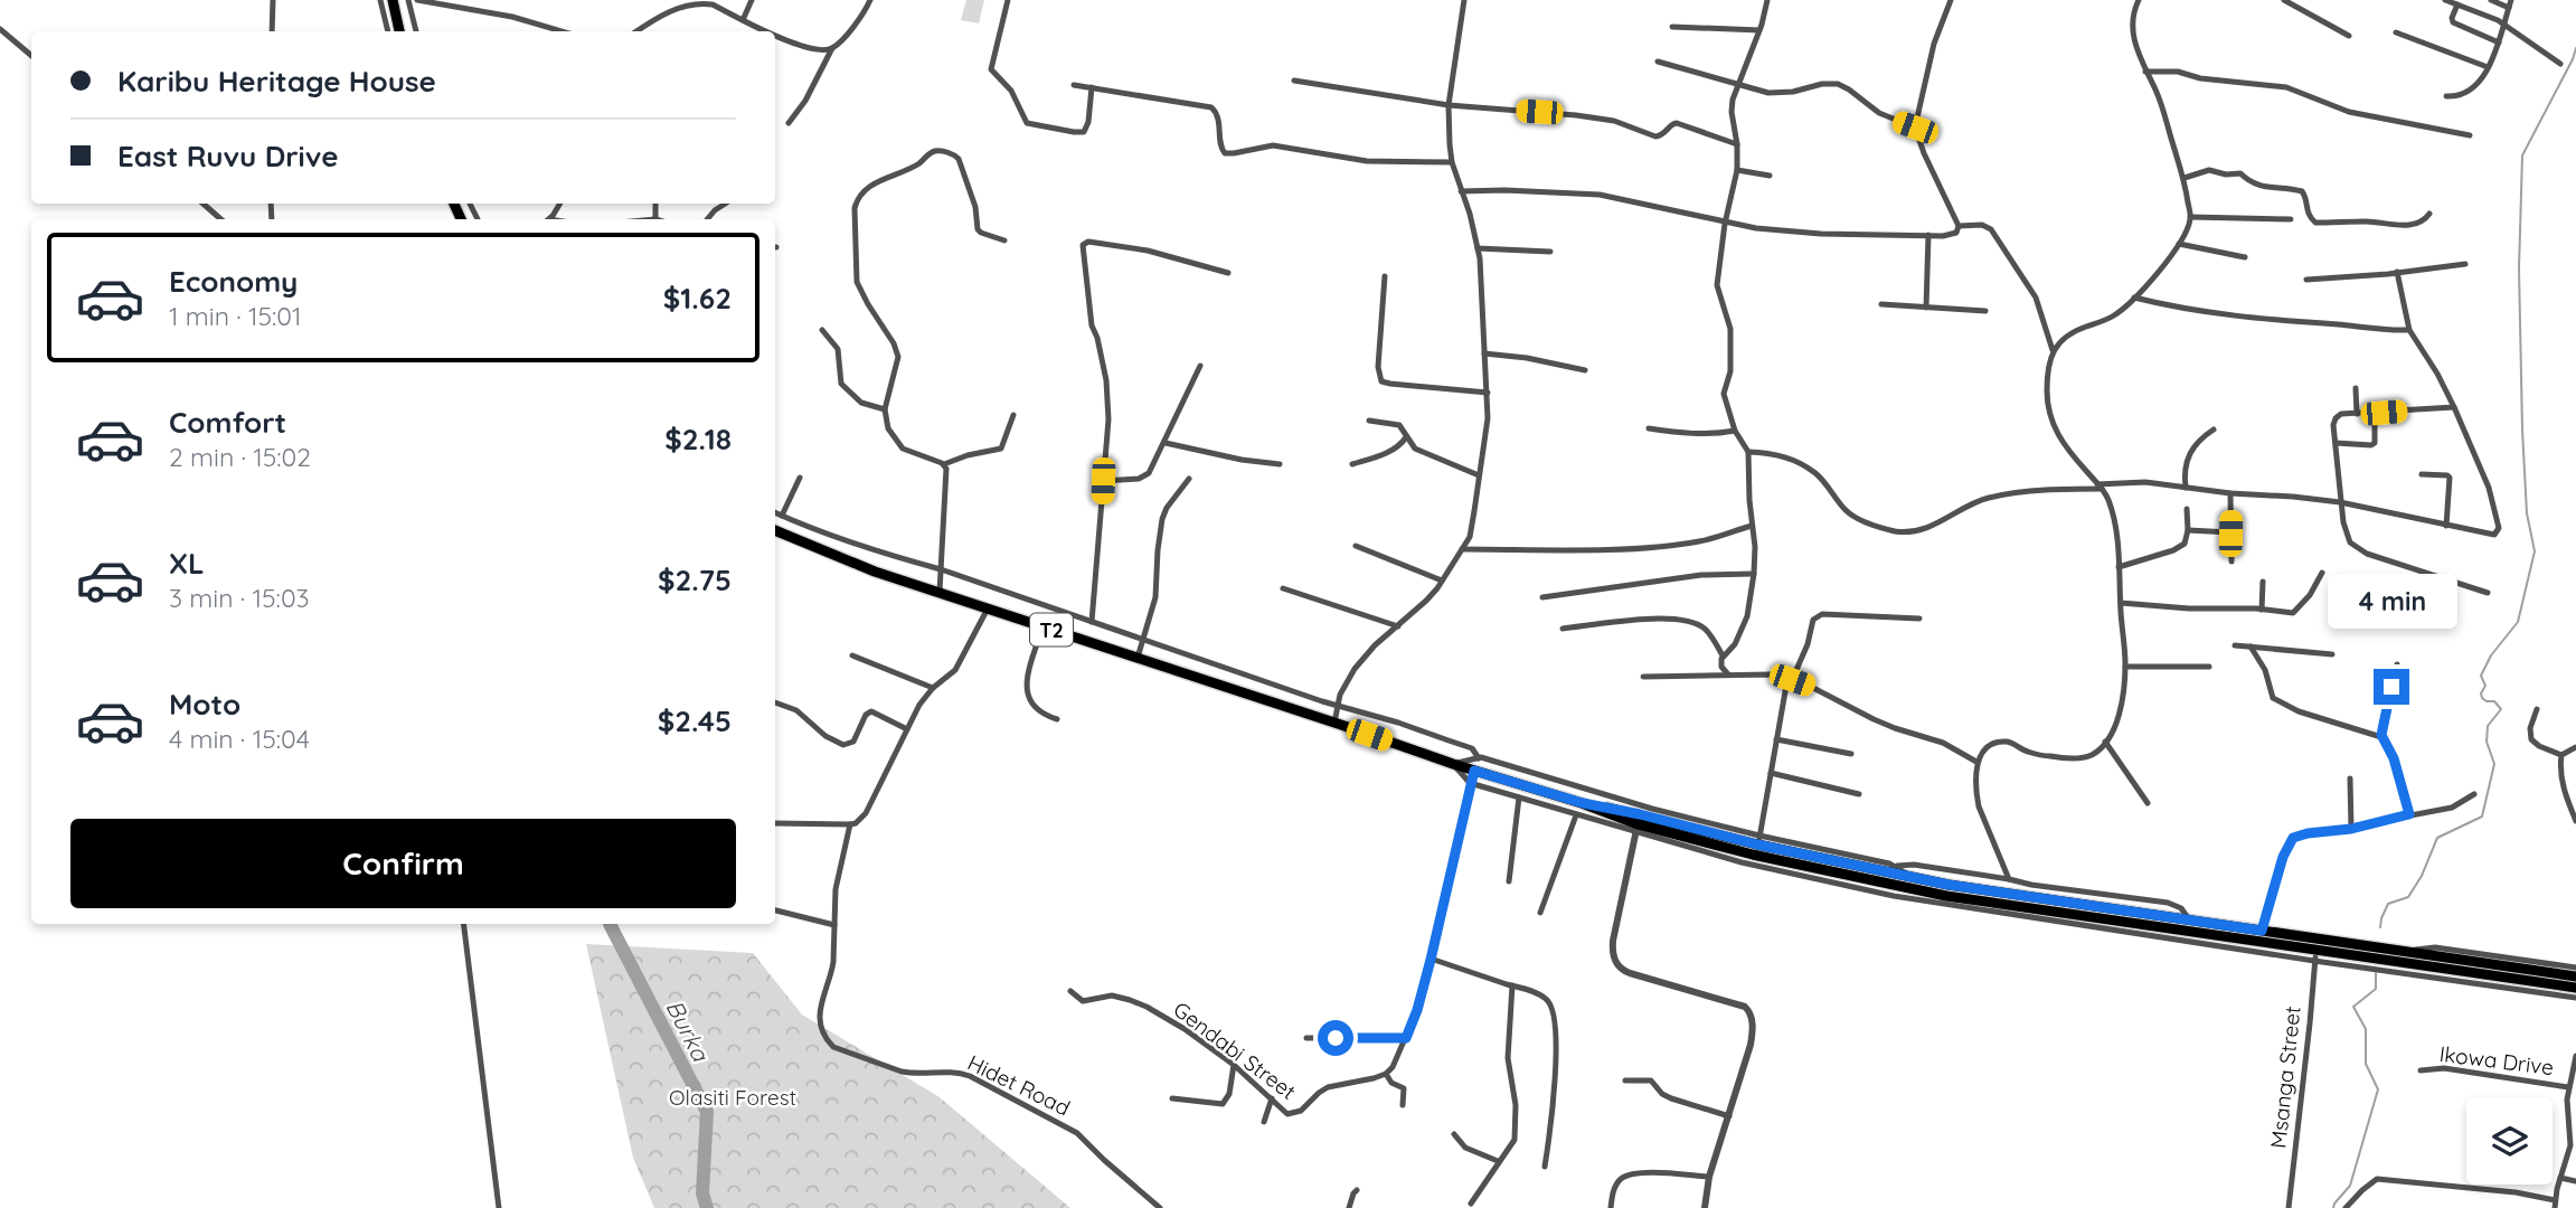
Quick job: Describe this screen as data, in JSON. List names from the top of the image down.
{
  "streets": {
    "highway": ["T2"],
    "street": [
      "Gendabi Street",
      "Ikowa Drive",
      "Msanga Street",
      "Hidet Road"
    ]
  },
  "crossings": [
    ["T2", "Msanga Street"]
  ],
  "water": ["Burka"],
  "parks": ["Olasiti Forest"],
  "page": {
    "banner": ["Karibu Heritage House", "East Ruvu Drive"],
    "list": [
      {
        "name": "Economy",
        "note": "1 min · 15:01",
        "value": "$1.62"
      },
      {
        "name": "Comfort",
        "note": "2 min · 15:02",
        "value": "$2.18"
      },
      {
        "name": "XL",
        "note": "3 min · 15:03",
        "value": "$2.75"
      },
      {
        "name": "Moto",
        "note": "4 min · 15:04",
        "value": "$2.45"
      }
    ],
    "bubble": "4 min",
    "buttons": "Confirm"
  }
}
